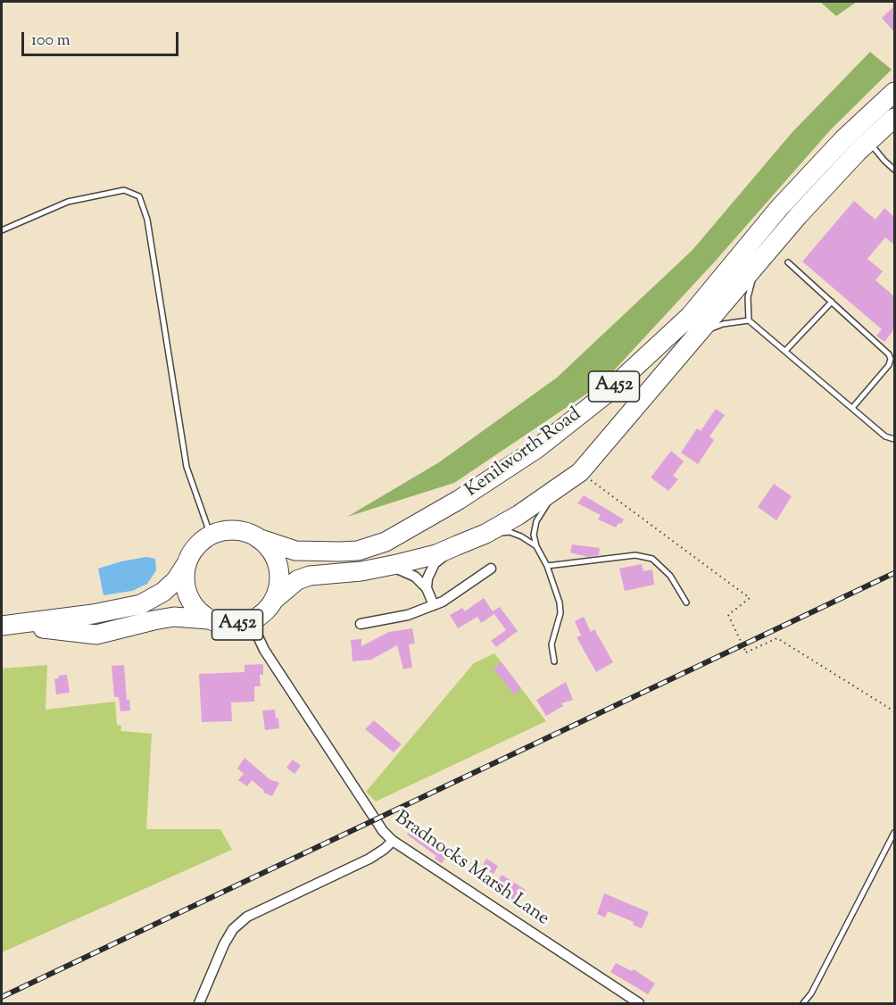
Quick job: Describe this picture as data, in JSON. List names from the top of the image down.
{
  "streets": {
    "highway": ["A452", "Kenilworth Road"],
    "street": ["Bradnocks Marsh Lane"]
  },
  "crossings": [
    ["A452", "Kenilworth Road"],
    ["A452", "Bradnocks Marsh Lane"],
    ["Kenilworth Road", "Bradnocks Marsh Lane"]
  ],
  "scale_bar": "100 m"
}
